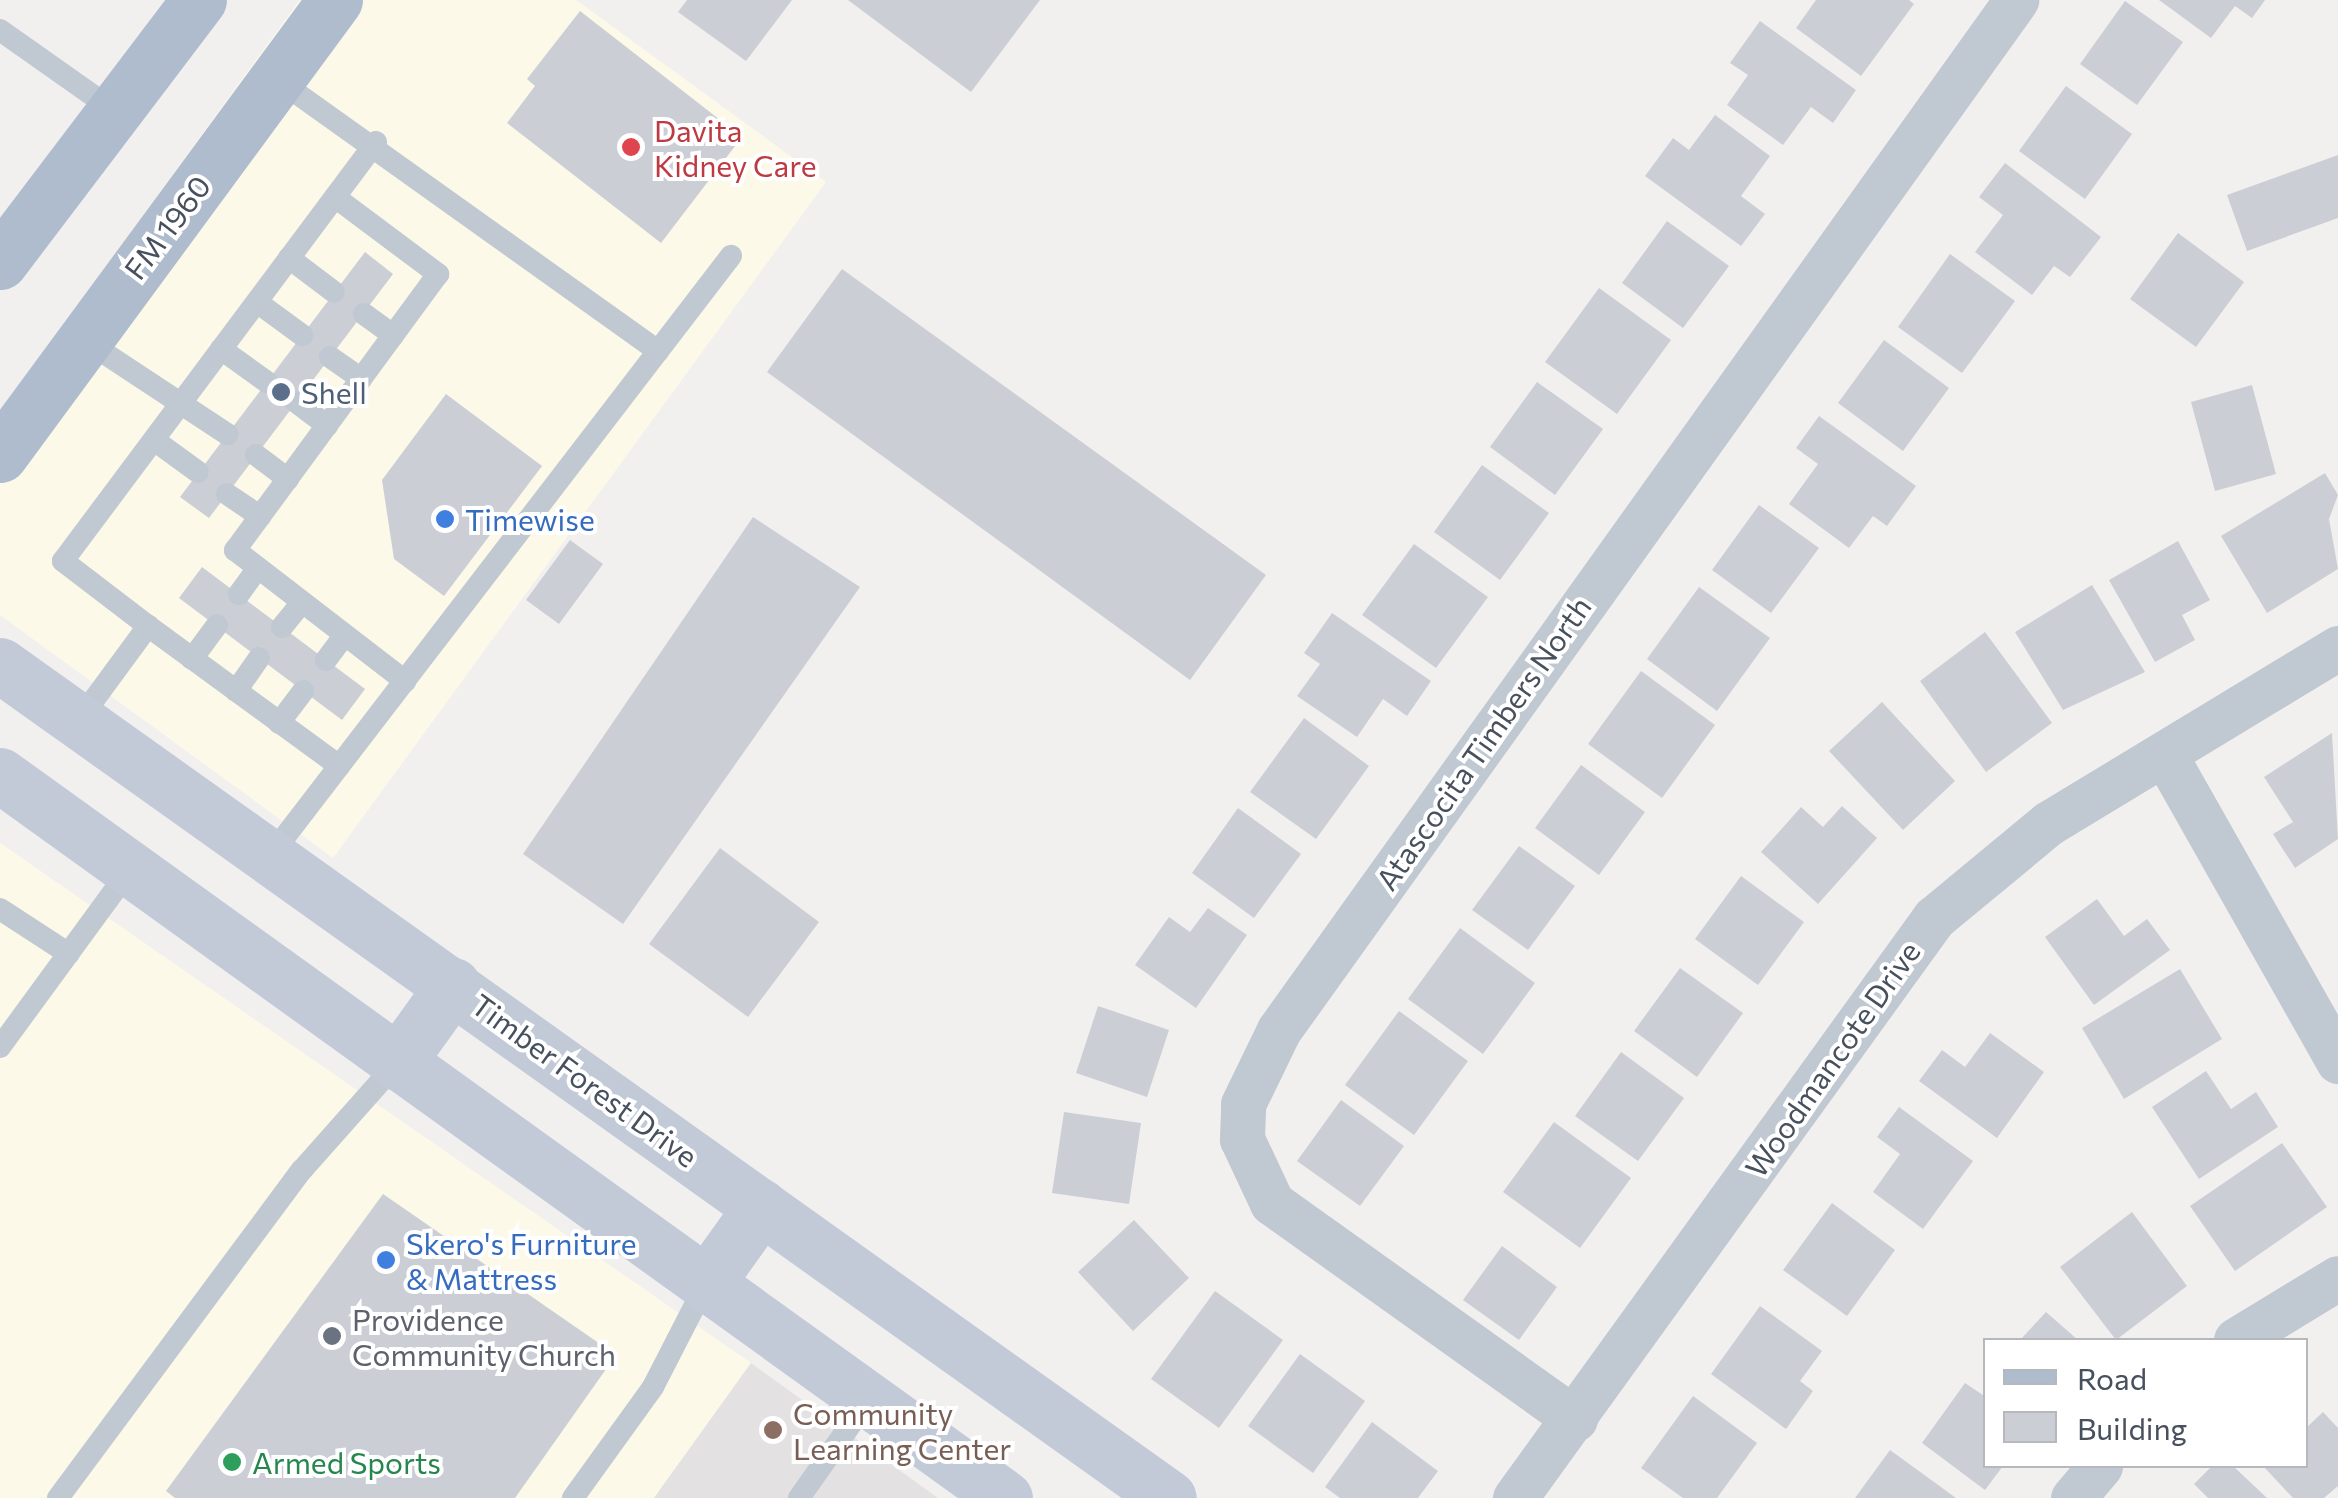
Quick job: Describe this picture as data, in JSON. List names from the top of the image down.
{
  "streets": {
    "main road": ["FM 1960", "Timber Forest Drive"],
    "street": ["Atascocita Timbers North", "Woodmancote Drive"]
  },
  "crossings": [
    ["Atascocita Timbers North", "Woodmancote Drive"]
  ],
  "places": [
    "Davita Kidney Care",
    "Shell",
    "Timewise",
    "Skero's Furniture & Mattress",
    "Providence Community Church",
    "Community Learning Center",
    "Armed Sports"
  ],
  "legend": ["Road", "Building"]
}
